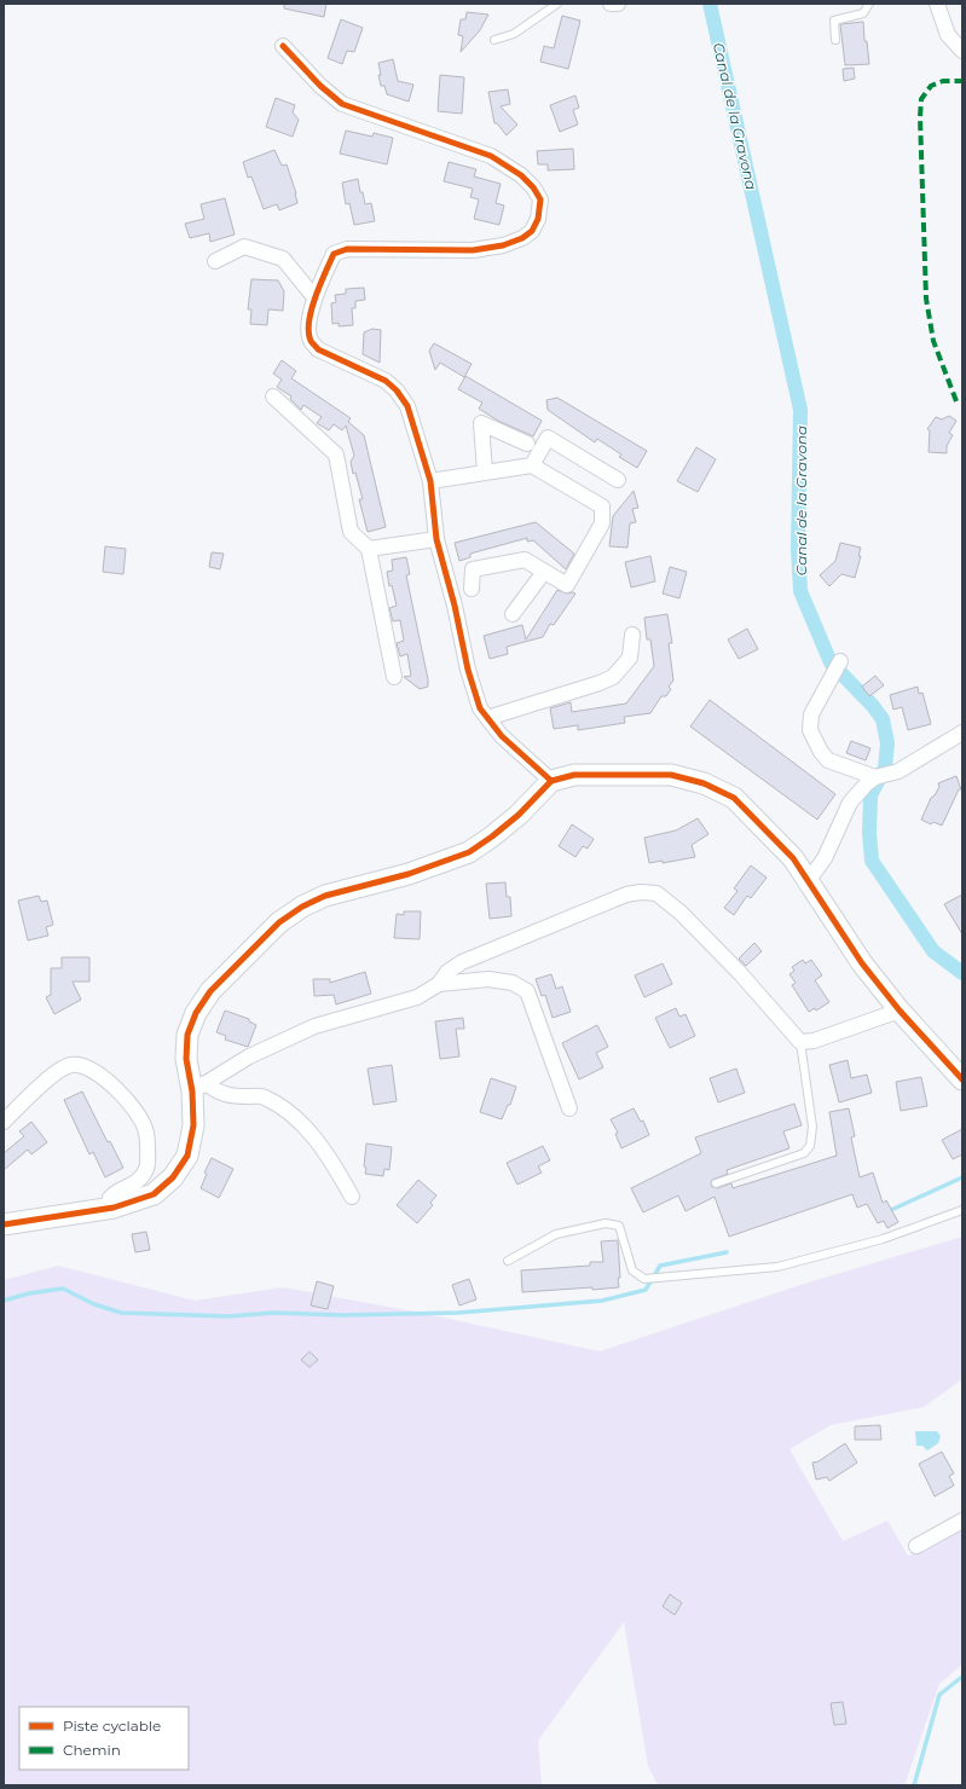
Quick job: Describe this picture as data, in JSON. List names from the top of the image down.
{
  "water": ["Canal de la Gravona"],
  "legend": ["Piste cyclable", "Chemin"]
}
